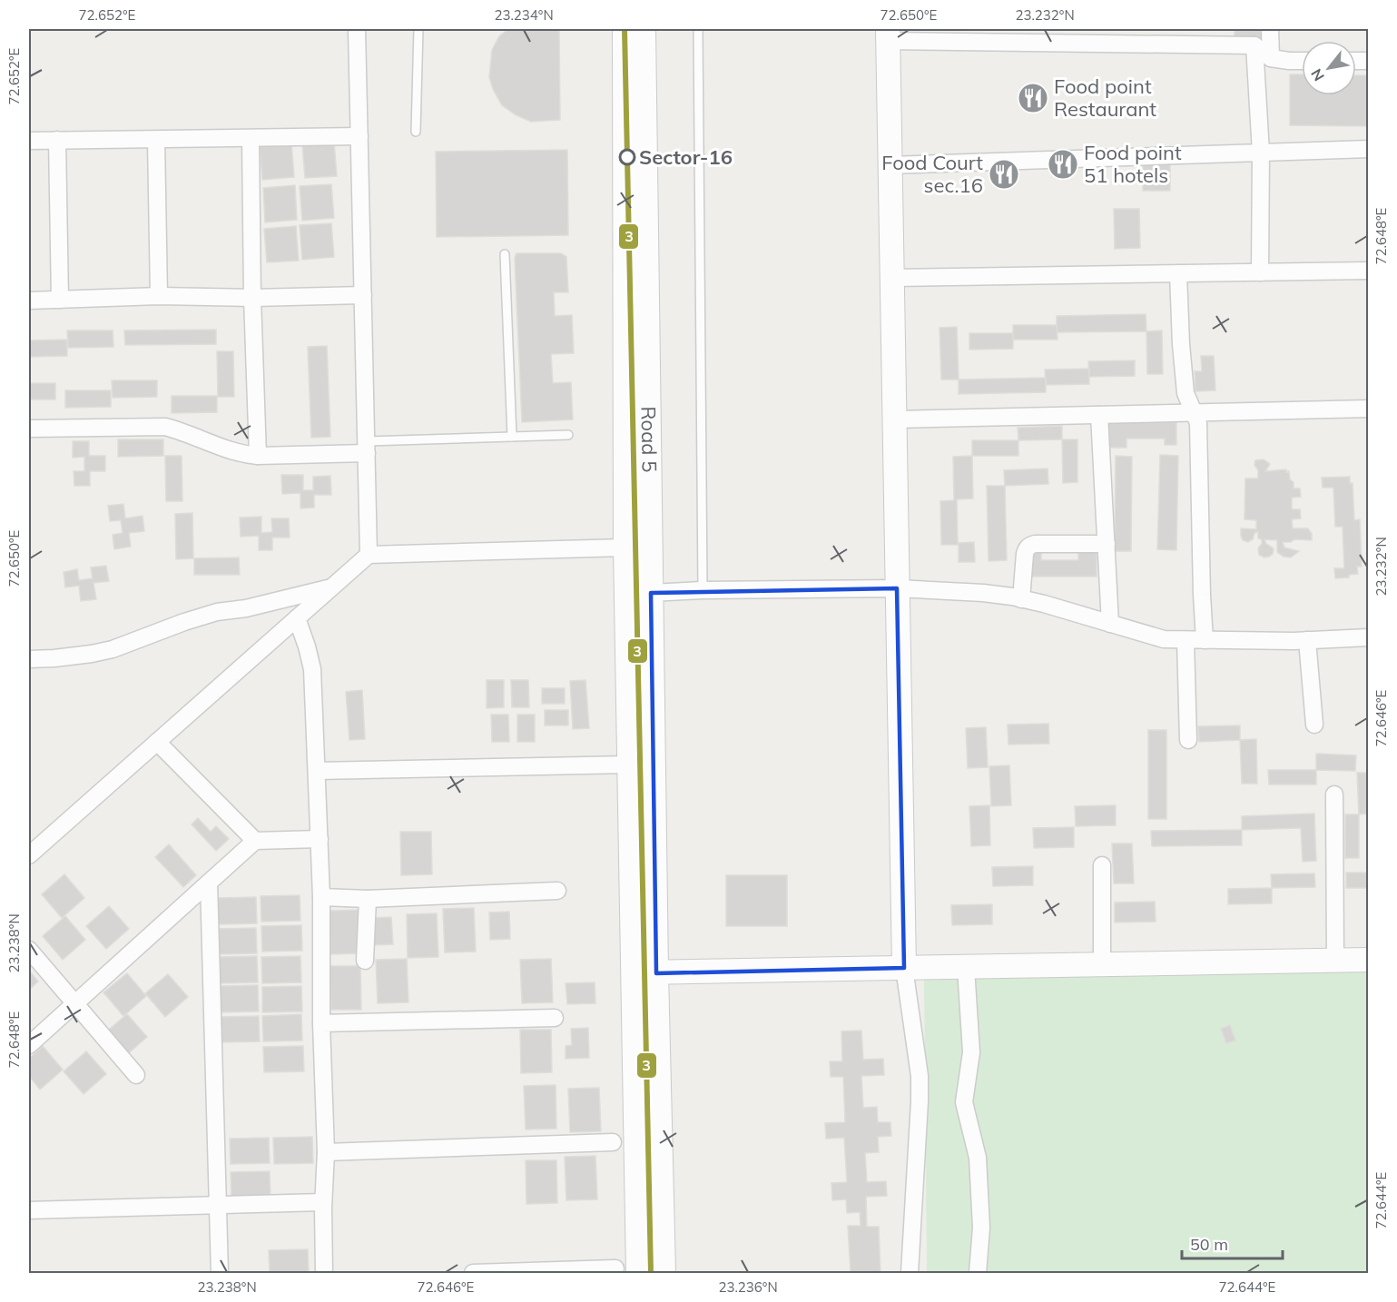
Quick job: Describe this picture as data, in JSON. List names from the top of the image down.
{
  "streets": {
    "street": ["Road 5"]
  },
  "places": {
    "restaurant": ["Food point Restaurant", "Food point 51 hotels", "Food Court sec.16"],
    "other": ["Sector-16"]
  },
  "lines": ["transit line 3"],
  "scale_bar": "50 m",
  "north": "bottom left",
  "coordinates": [
    "72.652°E",
    "23.234°N",
    "72.650°E",
    "23.232°N",
    "72.648°E",
    "72.646°E",
    "23.238°N",
    "72.644°E",
    "23.236°N"
  ]
}
